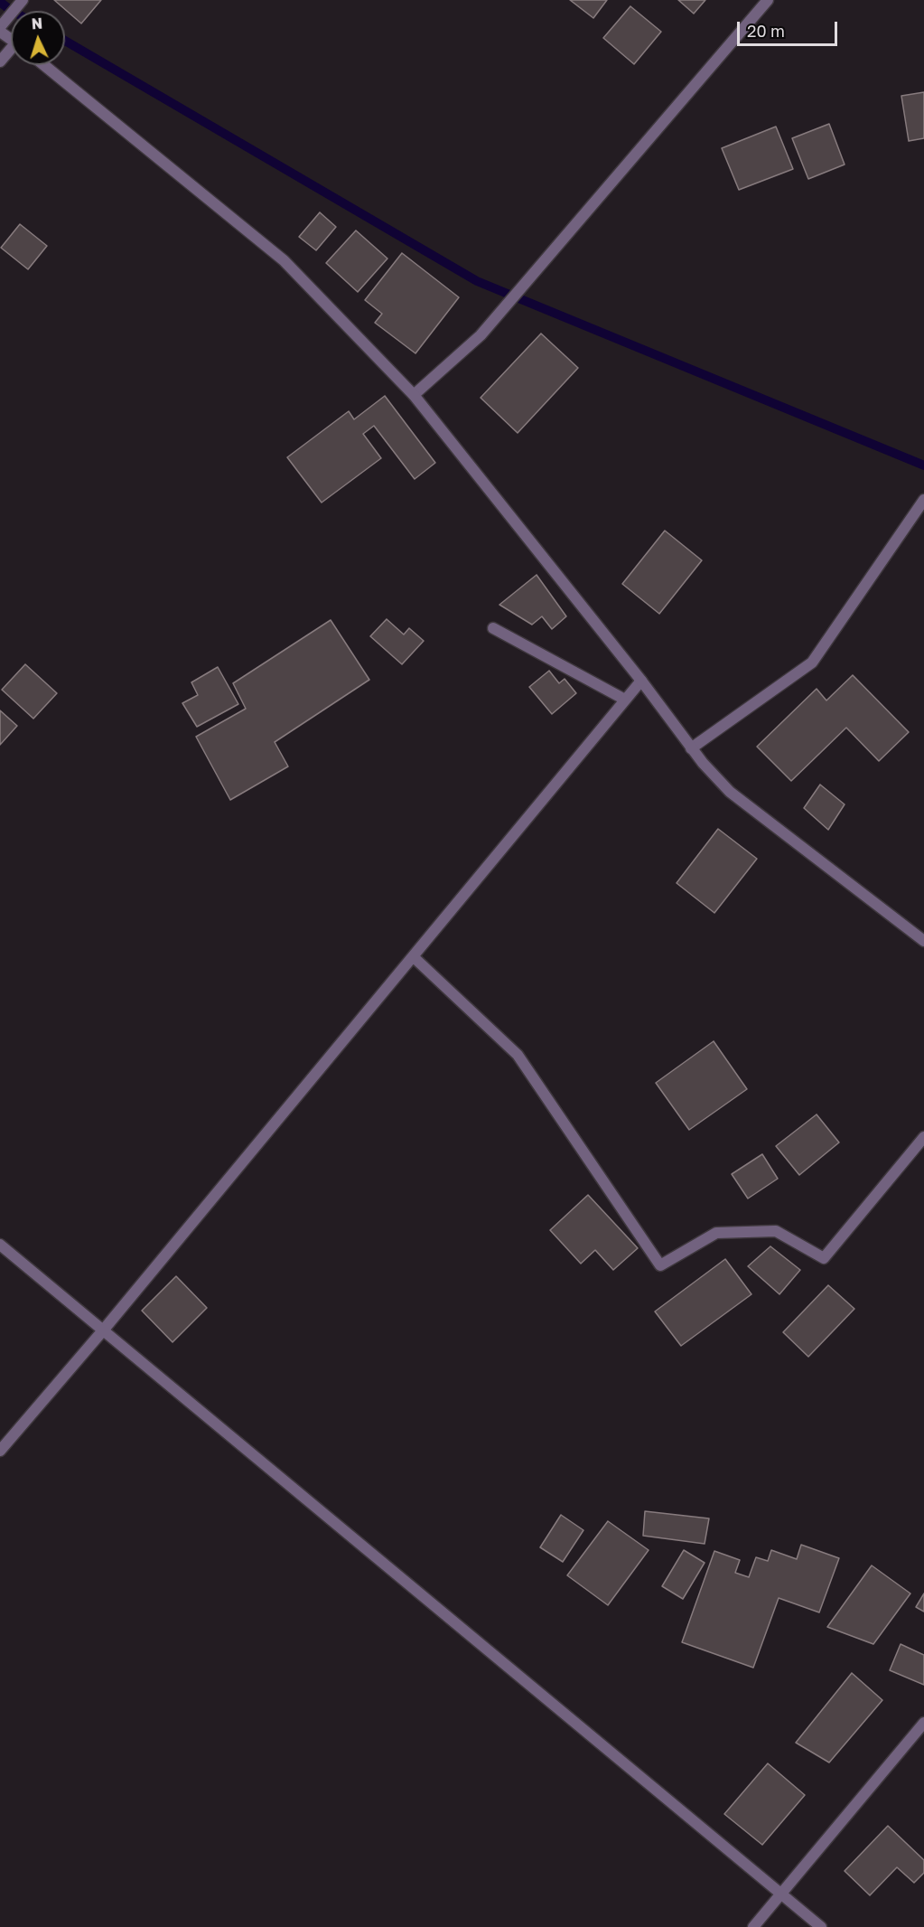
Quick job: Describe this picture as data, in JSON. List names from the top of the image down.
{
  "scale_bar": "20 m",
  "north": "top"
}
